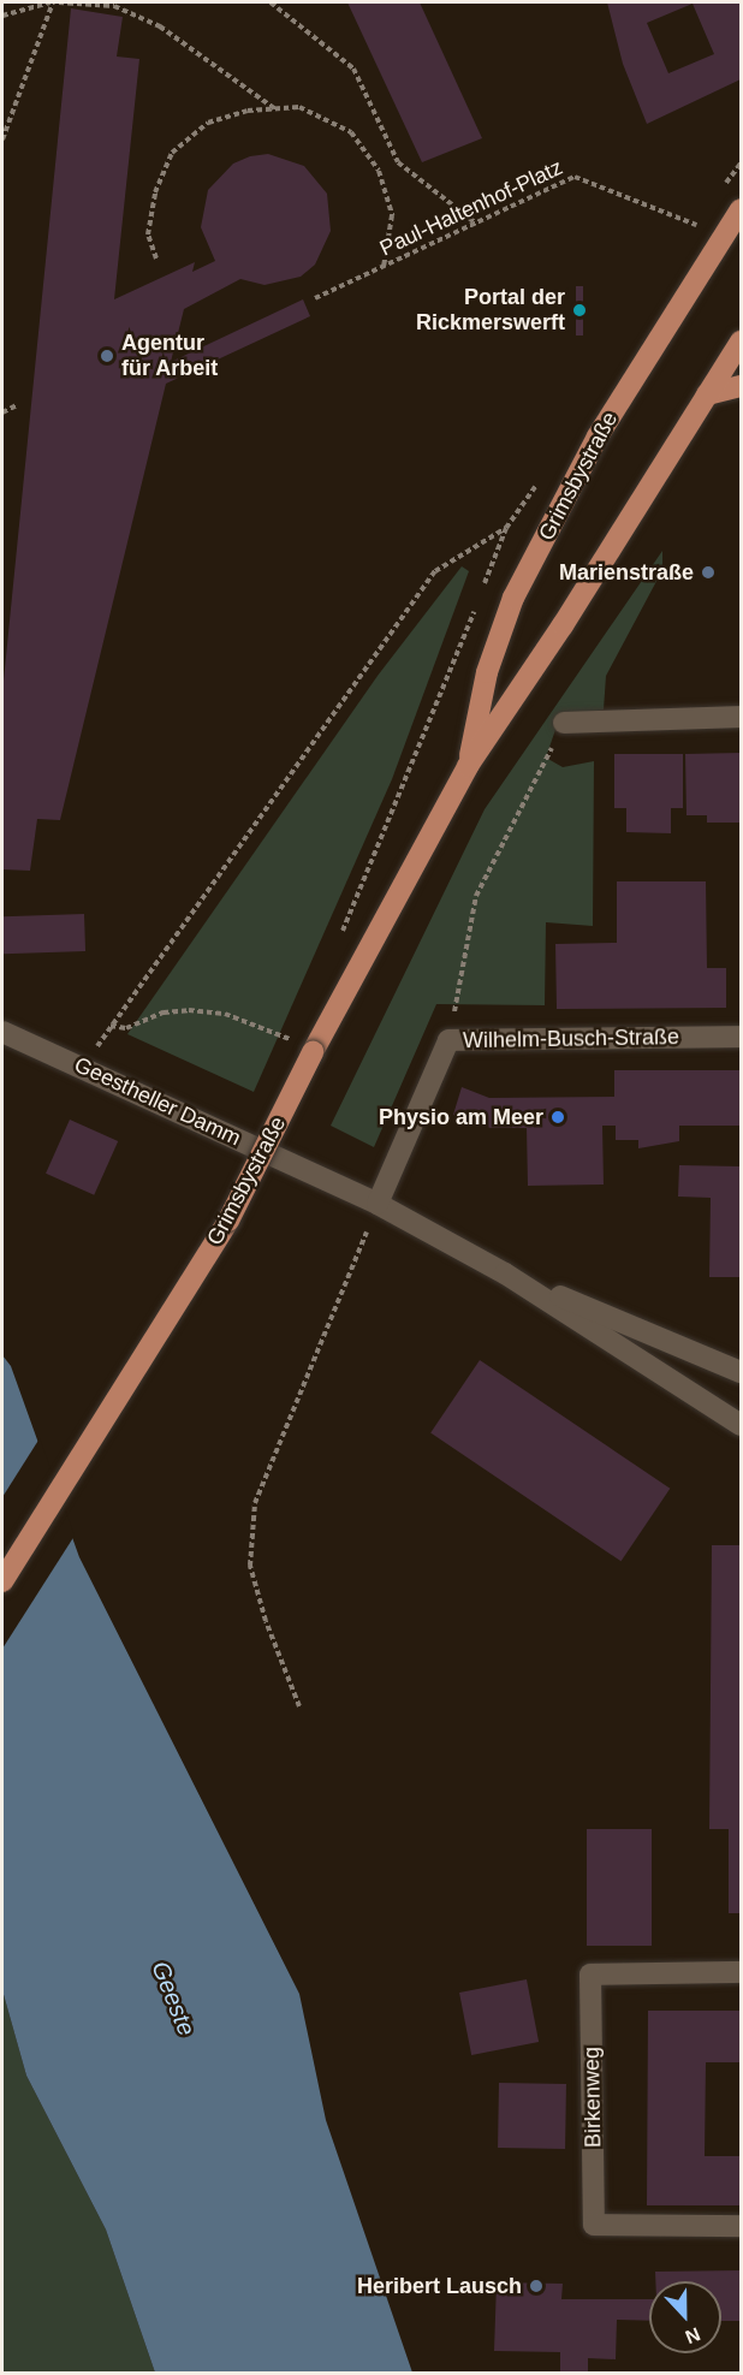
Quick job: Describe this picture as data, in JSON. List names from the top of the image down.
{
  "streets": {
    "highway": ["Grimsbystraße"],
    "street": ["Wilhelm-Busch-Straße", "Geestheller Damm", "Birkenweg"],
    "path": ["Paul-Haltenhof-Platz"]
  },
  "crossings": [
    ["Paul-Haltenhof-Platz", "Grimsbystraße"],
    ["Wilhelm-Busch-Straße", "Geestheller Damm"]
  ],
  "water": ["Geeste"],
  "places": [
    "Portal der Rickmerswerft",
    "Agentur für Arbeit",
    "Marienstraße",
    "Physio am Meer",
    "Heribert Lausch"
  ],
  "north": "bottom"
}
